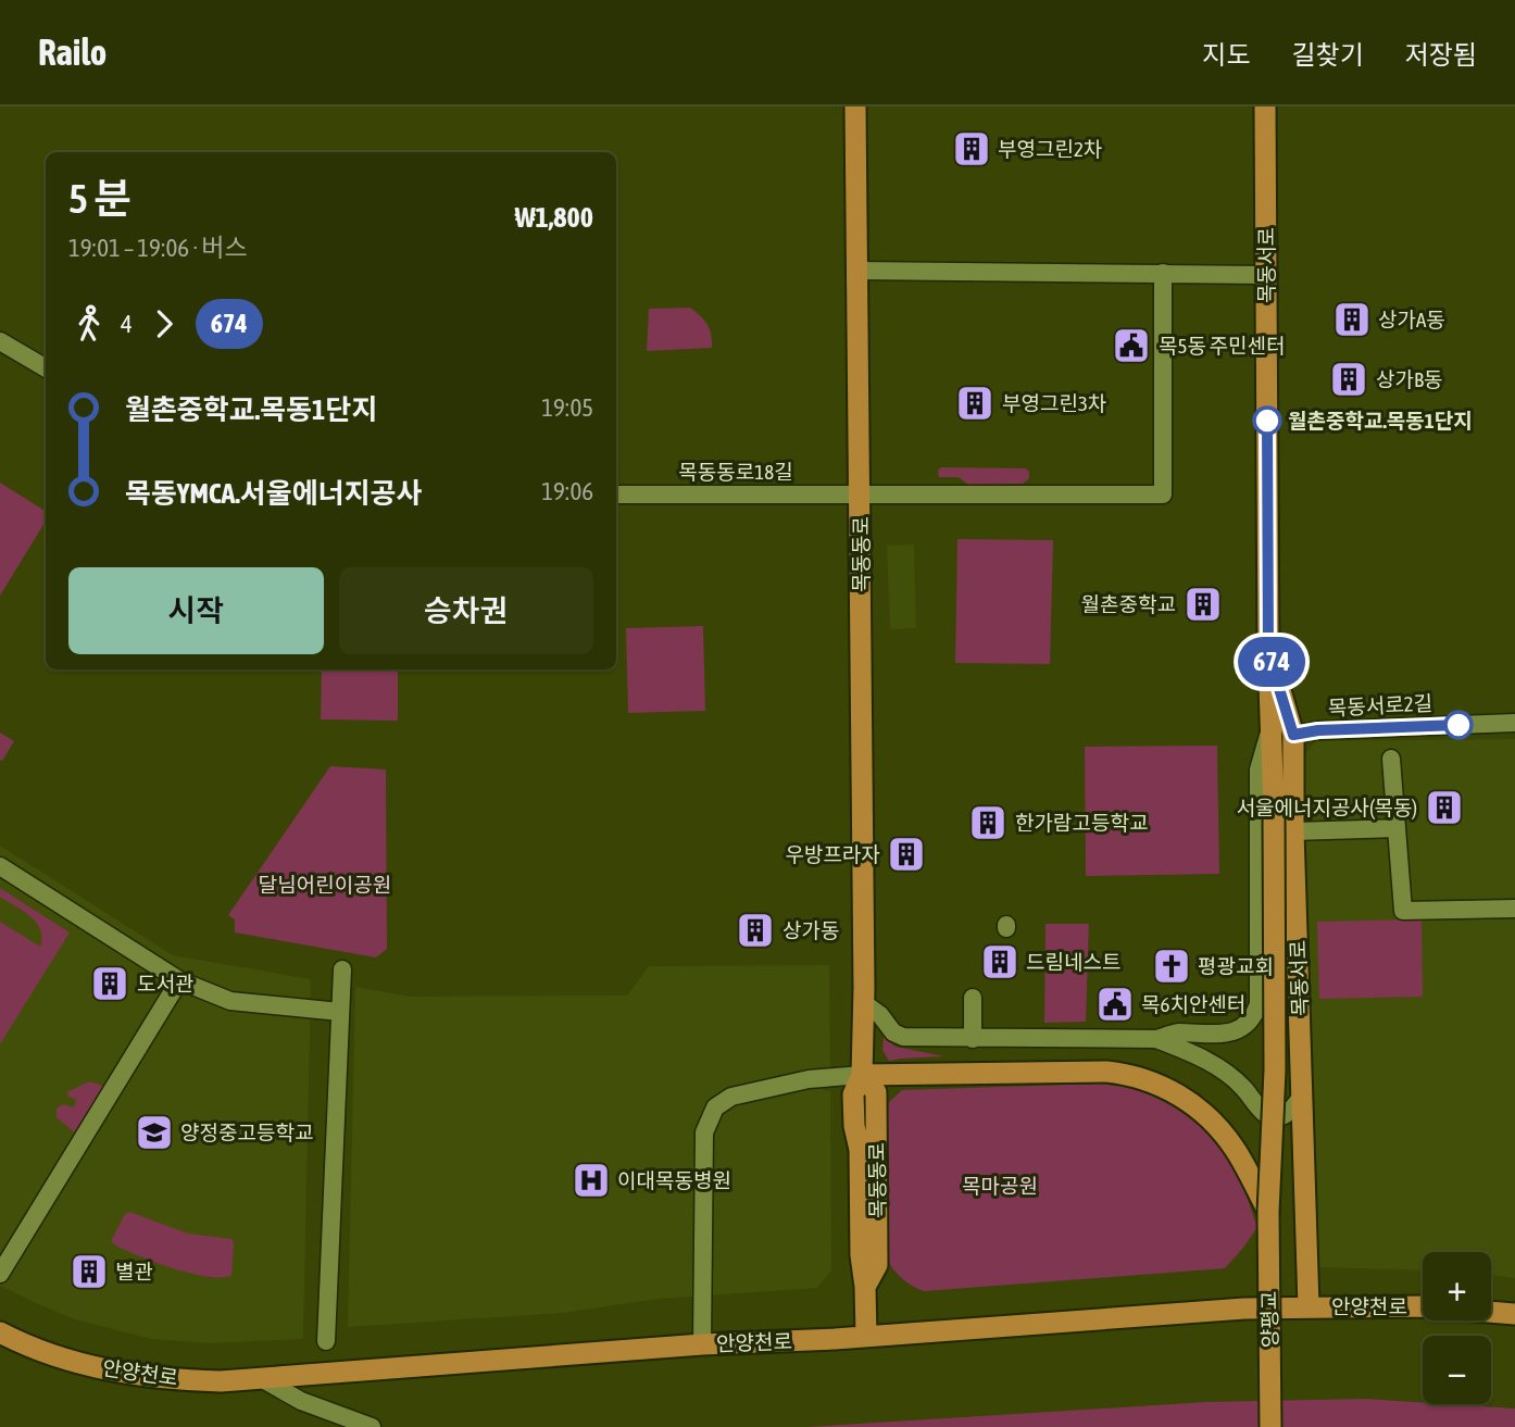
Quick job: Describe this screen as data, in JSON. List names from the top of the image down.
{
  "streets": {
    "main road": [
      "목동서로",
      "목동동로",
      "안양천로",
      "양평교"
    ],
    "street": ["목동동로18길", "목동서로2길"]
  },
  "crossings": [
    ["목동서로", "목동서로2길"],
    ["목동서로", "안양천로"],
    ["목동서로", "양평교"],
    ["목동동로18길", "목동동로"],
    ["목동동로", "안양천로"]
  ],
  "parks": ["달님어린이공원", "목마공원"],
  "places": {
    "building": [
      "부영그린2차",
      "상가A동",
      "상가B동",
      "부영그린3차",
      "월촌중학교",
      "서울에너지공사(목동)",
      "한가람고등학교",
      "우방프라자",
      "상가동",
      "드림네스트",
      "도서관",
      "별관"
    ],
    "public building": ["목5동 주민센터", "목6치안센터"],
    "other": ["월촌중학교.목동1단지"],
    "church": ["평광교회"],
    "school or university": ["양정중고등학교"],
    "hospital": ["이대목동병원"]
  },
  "lines": ["bus line 674"],
  "page": {
    "header": "Railo",
    "nav": ["지도", "길찾기", "저장됨"],
    "on_map": "674",
    "heading": ["5 분", "19:01 – 19:06 · 버스", "₩1,800"],
    "legs": ["4", "674"],
    "list": [
      {
        "name": "월촌중학교.목동1단지",
        "value": "19:05"
      },
      {
        "name": "목동YMCA.서울에너지공사",
        "value": "19:06"
      }
    ],
    "buttons": ["시작", "승차권"],
    "map_buttons": ["+", "−"]
  }
}
